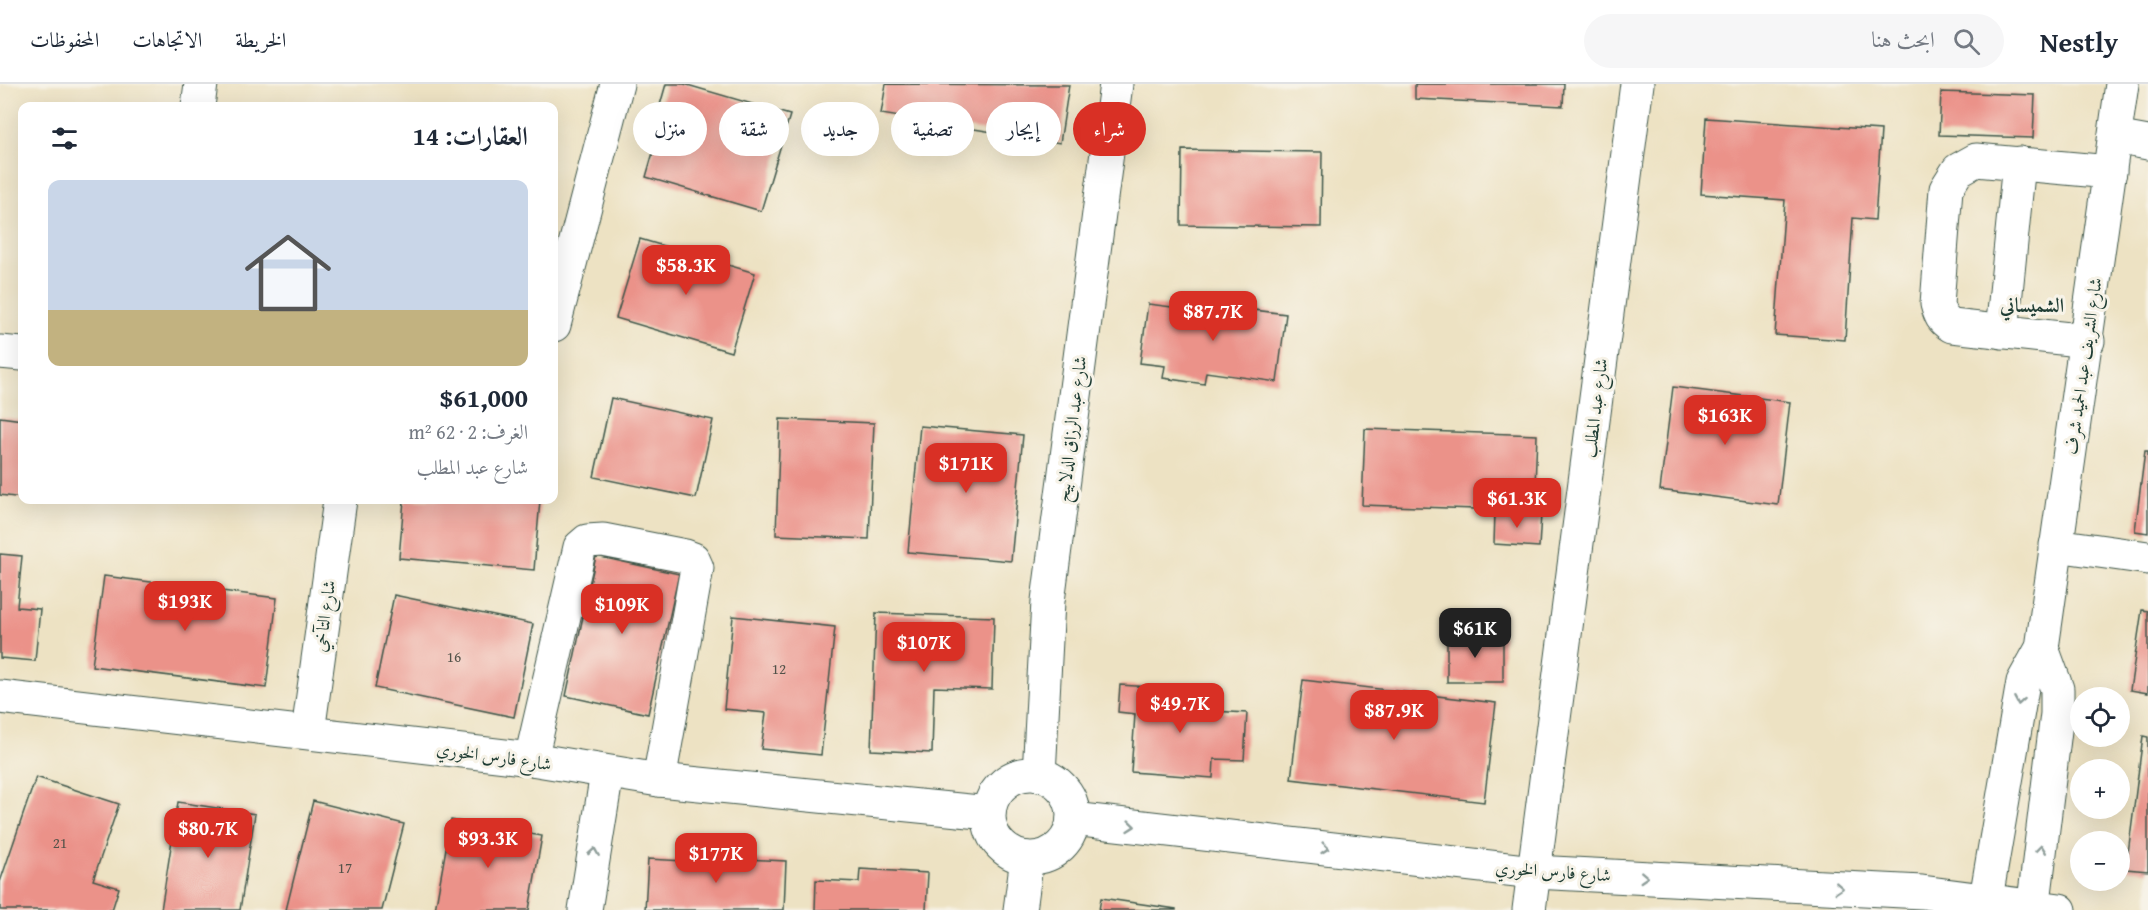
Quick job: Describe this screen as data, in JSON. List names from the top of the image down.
{
  "streets": {
    "street": [
      "شارع الشريف عبد الحميد شرف",
      "شارع عبد المطلب",
      "شارع عبد الرزاق الدلابيح",
      "شارع التآخي",
      "شارع فارس الخوري"
    ]
  },
  "crossings": [
    ["شارع الشريف عبد الحميد شرف", "شارع فارس الخوري"],
    ["شارع عبد المطلب", "شارع فارس الخوري"],
    ["شارع عبد الرزاق الدلابيح", "شارع فارس الخوري"],
    ["شارع التآخي", "شارع فارس الخوري"]
  ],
  "one_way": ["شارع فارس الخوري"],
  "districts": ["الشميساني"],
  "house_numbers": [
    "16",
    "12",
    "21",
    "17"
  ],
  "page": {
    "header": "Nestly",
    "search": "ابحث هنا",
    "nav": ["الخريطة", "الاتجاهات", "المحفوظات"],
    "chip": [
      "شراء",
      "إيجار",
      "تصفية",
      "جديد",
      "شقة",
      "منزل"
    ],
    "heading": "العقارات: 14",
    "list": [
      {
        "name": "$61,000",
        "note": "الغرف: 2 · 62 m² · شارع عبد المطلب"
      }
    ],
    "price": [
      "$58.3K",
      "$87.7K",
      "$163K",
      "$171K",
      "$61.3K",
      "$193K",
      "$109K",
      "$61K",
      "$107K",
      "$49.7K",
      "$87.9K",
      "$80.7K",
      "$93.3K",
      "$177K"
    ],
    "map_buttons": ["+", "−"]
  }
}
